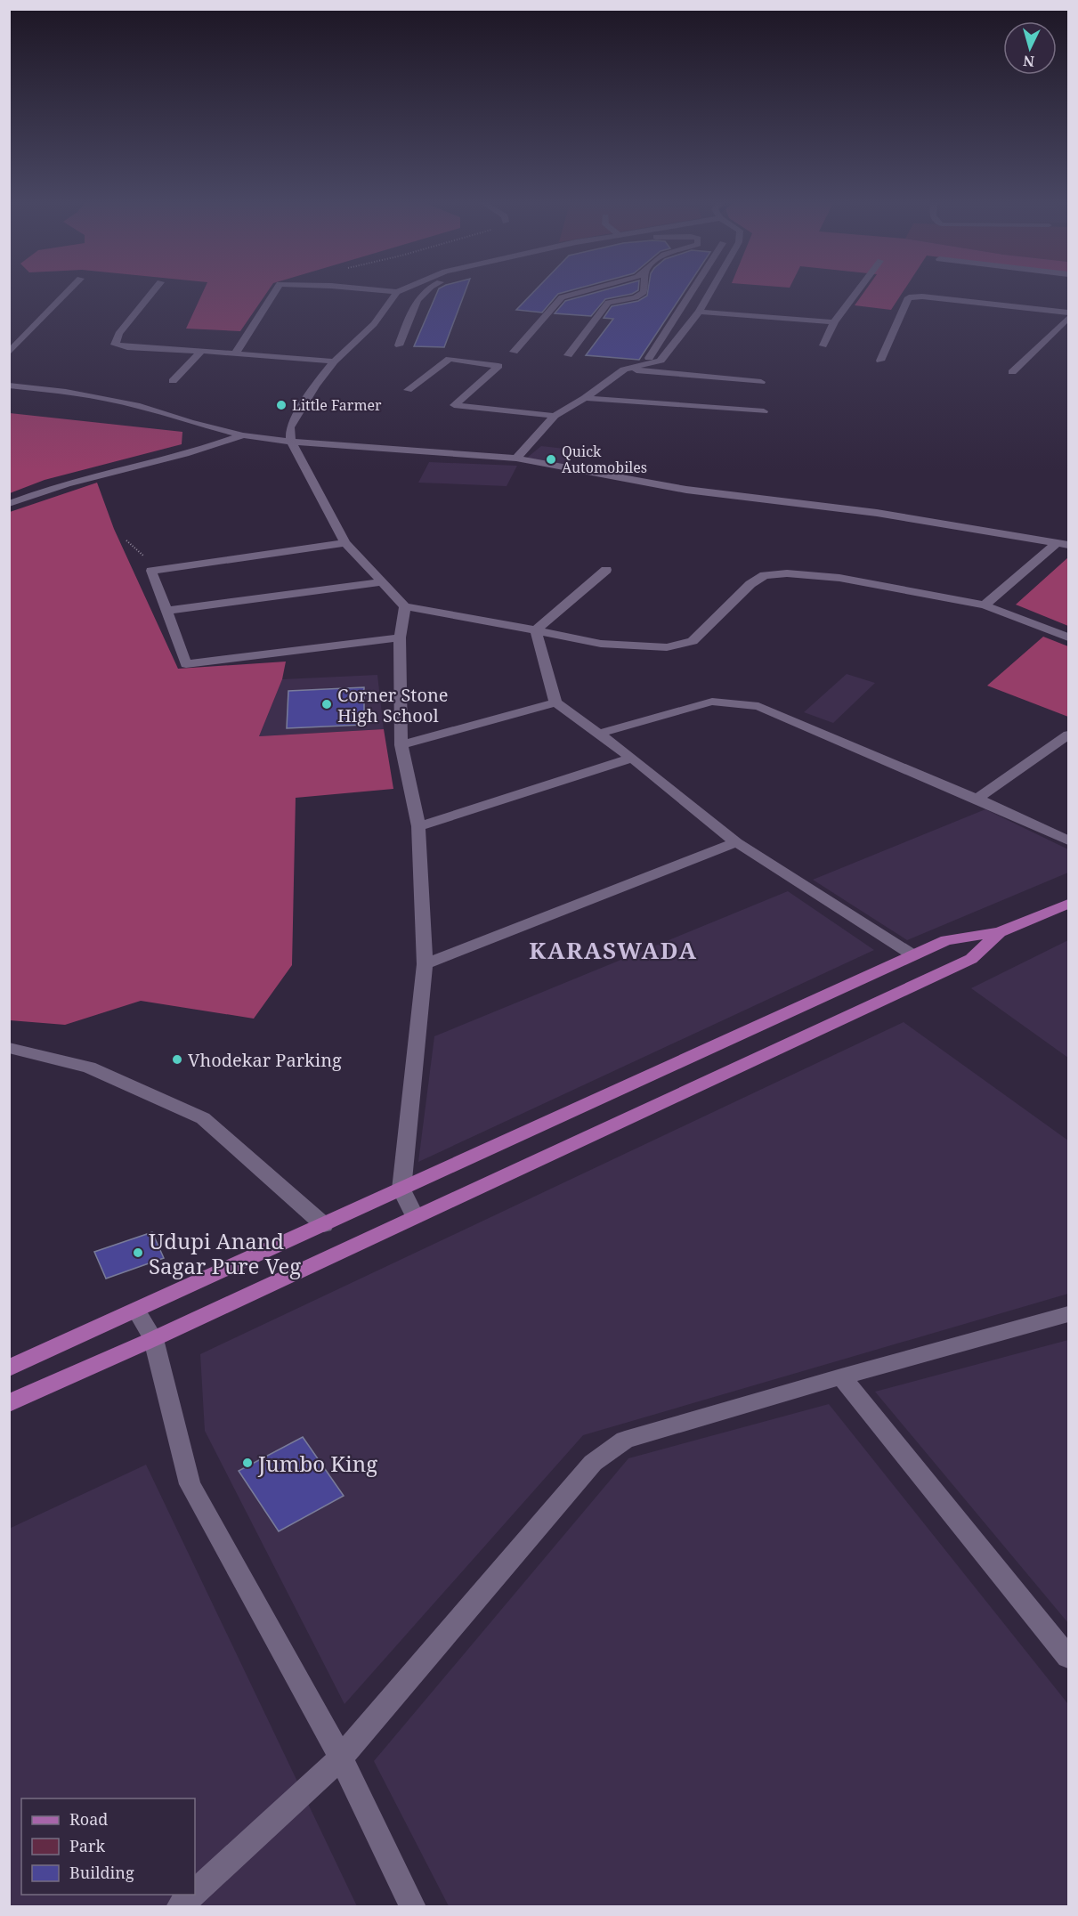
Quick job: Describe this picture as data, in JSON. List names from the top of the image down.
{
  "districts": ["KARASWADA"],
  "places": [
    "Little Farmer",
    "Quick Automobiles",
    "Corner Stone High School",
    "Vhodekar Parking",
    "Udupi Anand Sagar Pure Veg",
    "Jumbo King"
  ],
  "legend": ["Road", "Park", "Building"],
  "north": "bottom"
}
